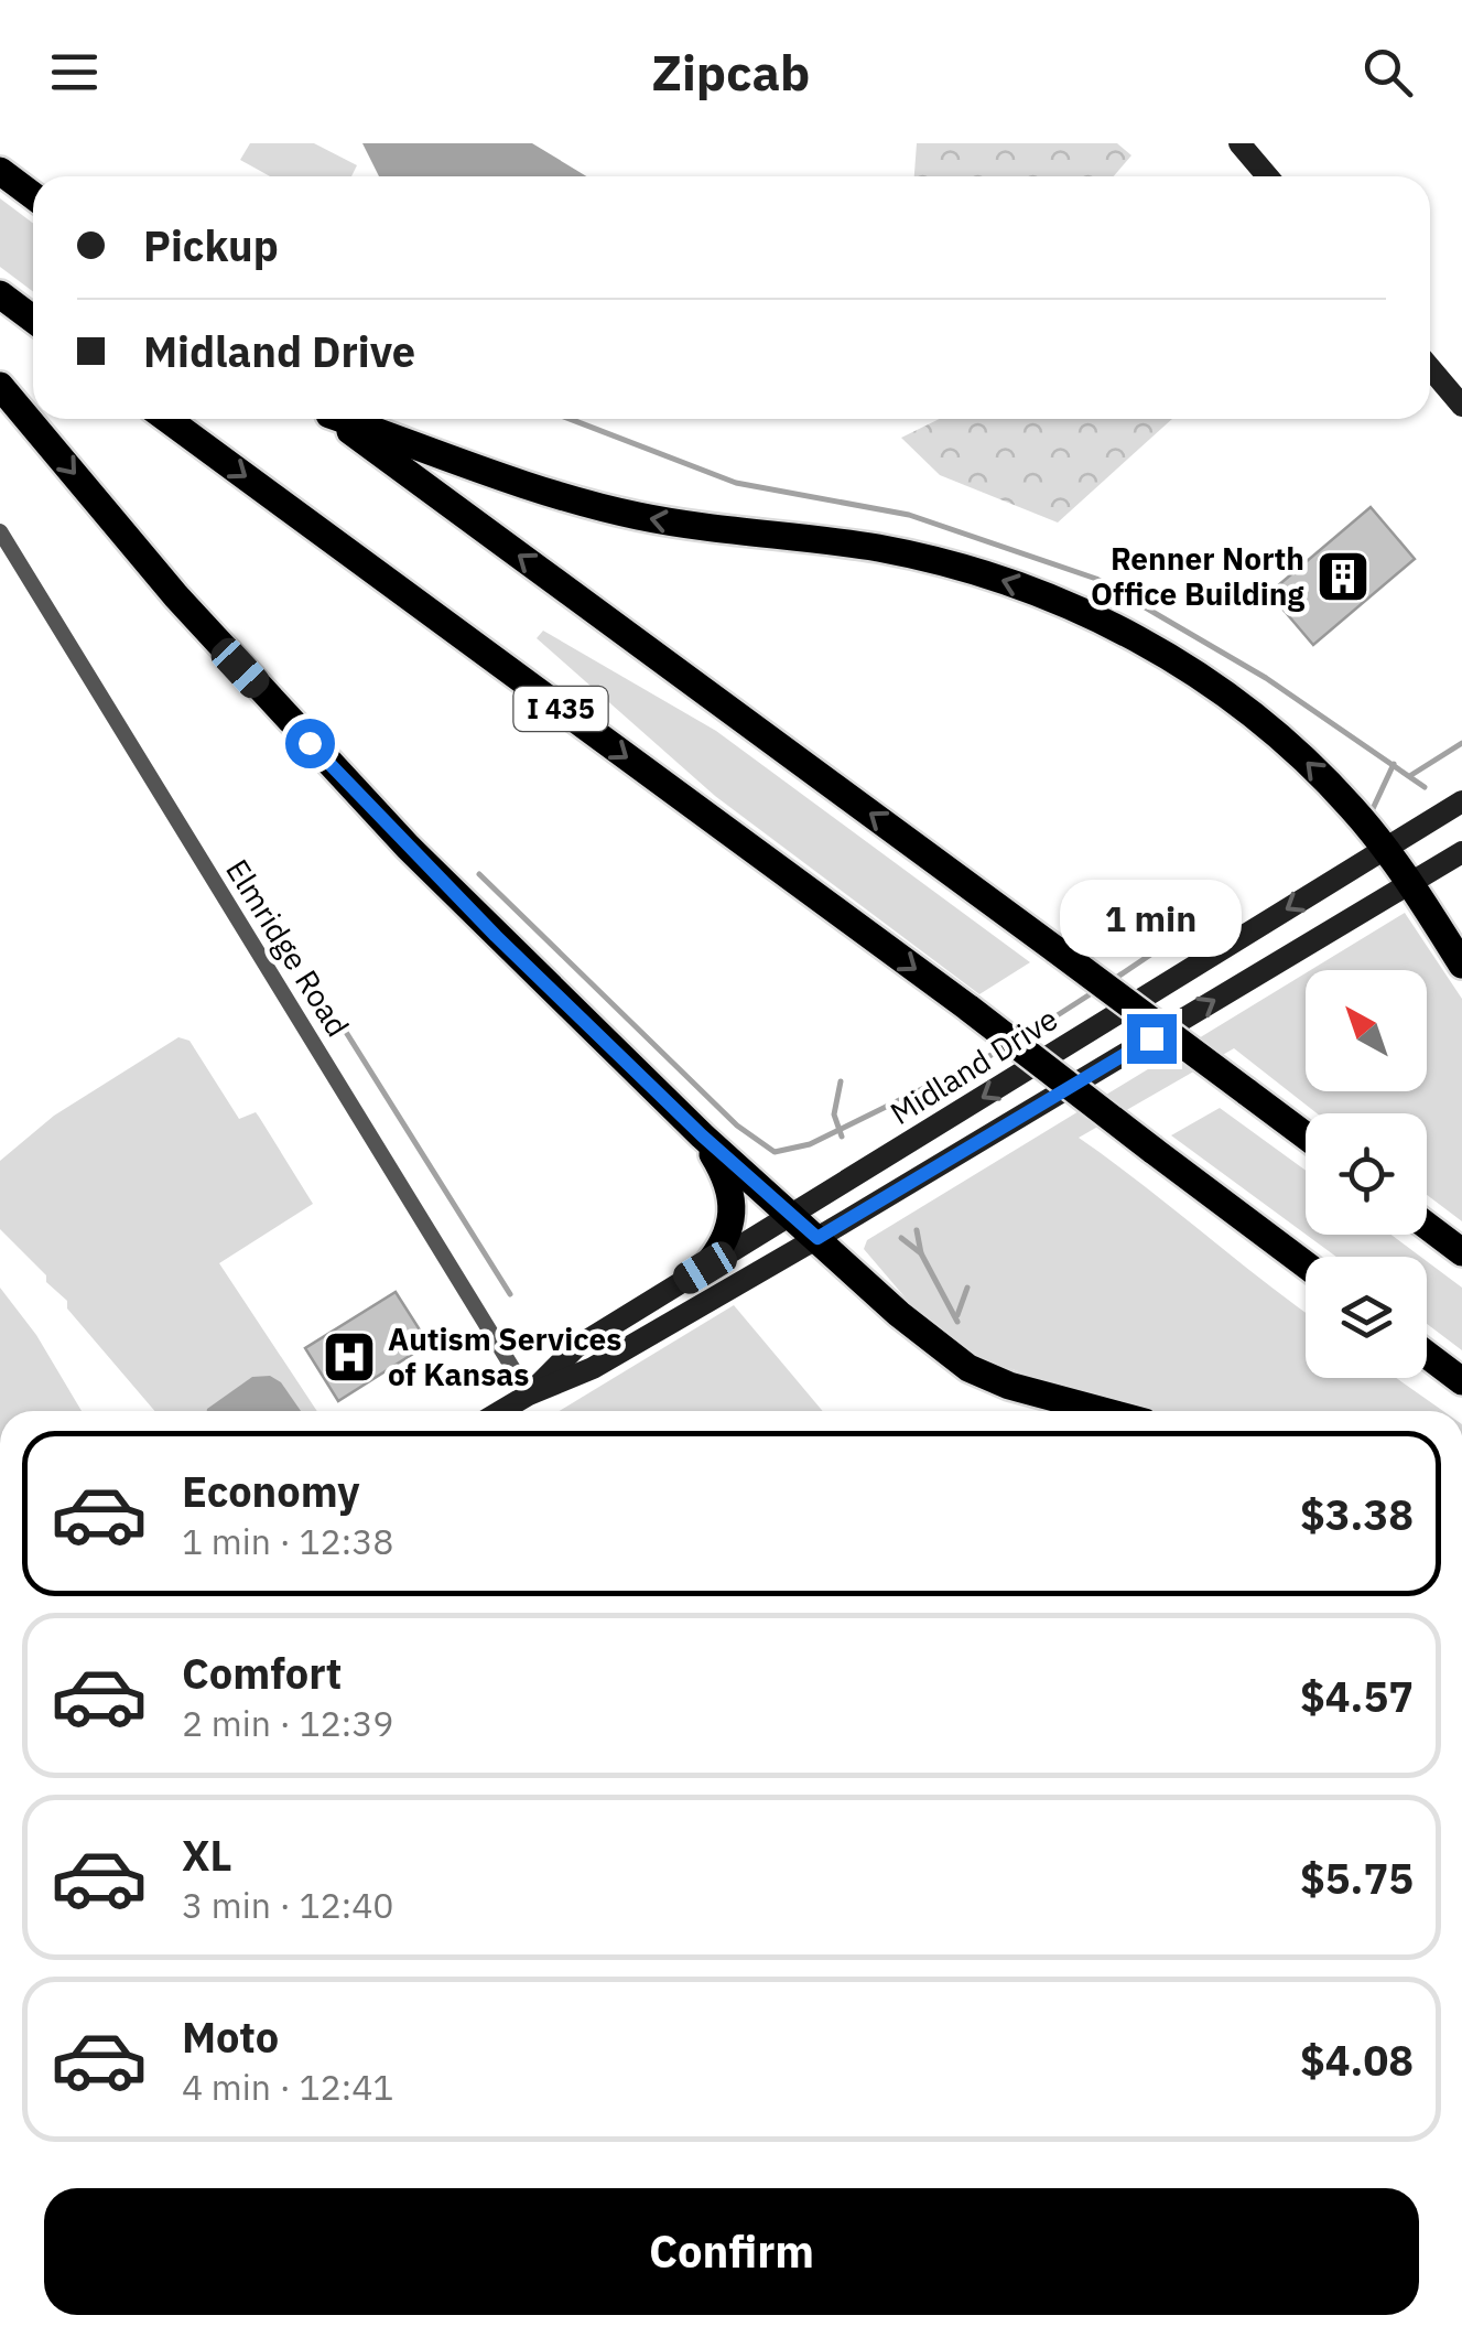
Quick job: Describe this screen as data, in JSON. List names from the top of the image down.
{
  "streets": {
    "highway": ["I 435"],
    "main road": ["Midland Drive"],
    "street": ["Elmridge Road"]
  },
  "crossings": [
    ["Elmridge Road", "Midland Drive"]
  ],
  "places": {
    "building": ["Renner North Office Building"],
    "hospital": ["Autism Services of Kansas"]
  },
  "north": "top left",
  "page": {
    "header": "Zipcab",
    "banner": ["Pickup", "Midland Drive"],
    "bubble": "1 min",
    "list": [
      {
        "name": "Economy",
        "note": "1 min · 12:38",
        "value": "$3.38"
      },
      {
        "name": "Comfort",
        "note": "2 min · 12:39",
        "value": "$4.57"
      },
      {
        "name": "XL",
        "note": "3 min · 12:40",
        "value": "$5.75"
      },
      {
        "name": "Moto",
        "note": "4 min · 12:41",
        "value": "$4.08"
      }
    ],
    "buttons": "Confirm"
  }
}
